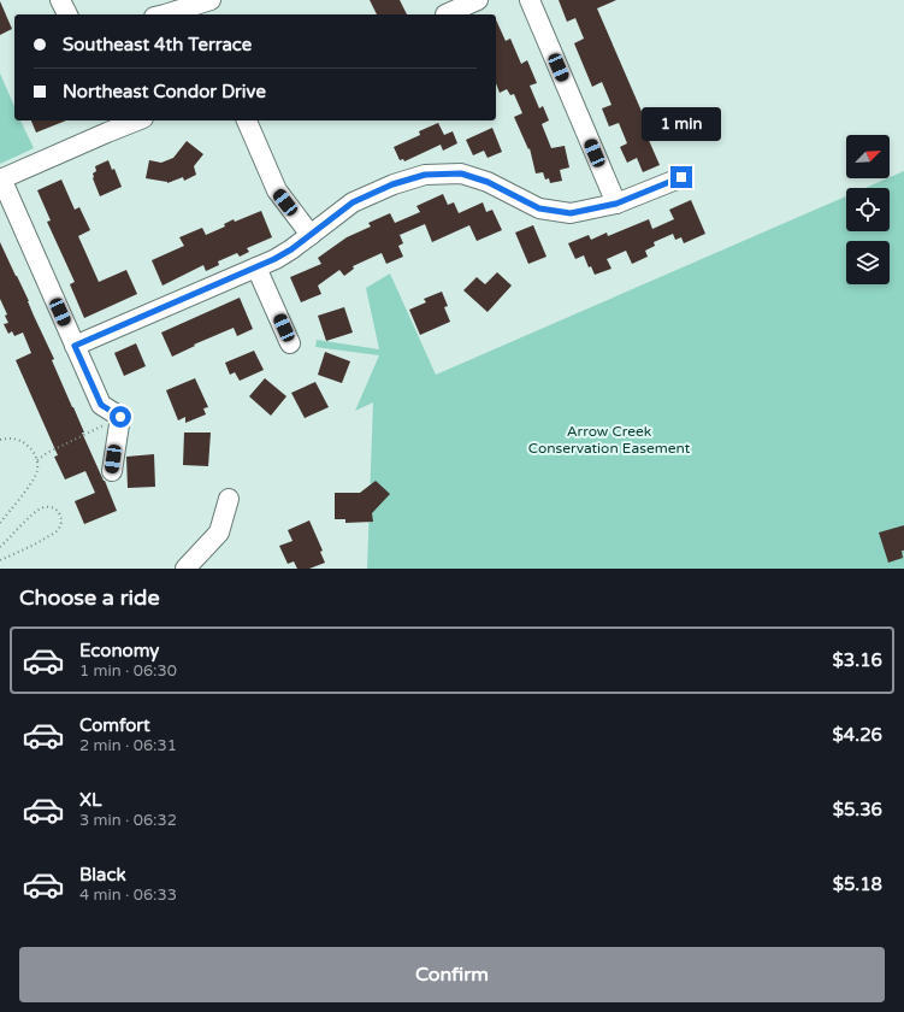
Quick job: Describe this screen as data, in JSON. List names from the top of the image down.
{
  "parks": ["Arrow Creek Conservation Easement"],
  "north": "top right",
  "page": {
    "banner": ["Southeast 4th Terrace", "Northeast Condor Drive"],
    "bubble": "1 min",
    "heading": "Choose a ride",
    "list": [
      {
        "name": "Economy",
        "note": "1 min · 06:30",
        "value": "$3.16"
      },
      {
        "name": "Comfort",
        "note": "2 min · 06:31",
        "value": "$4.26"
      },
      {
        "name": "XL",
        "note": "3 min · 06:32",
        "value": "$5.36"
      },
      {
        "name": "Black",
        "note": "4 min · 06:33",
        "value": "$5.18"
      }
    ],
    "buttons": "Confirm"
  }
}
